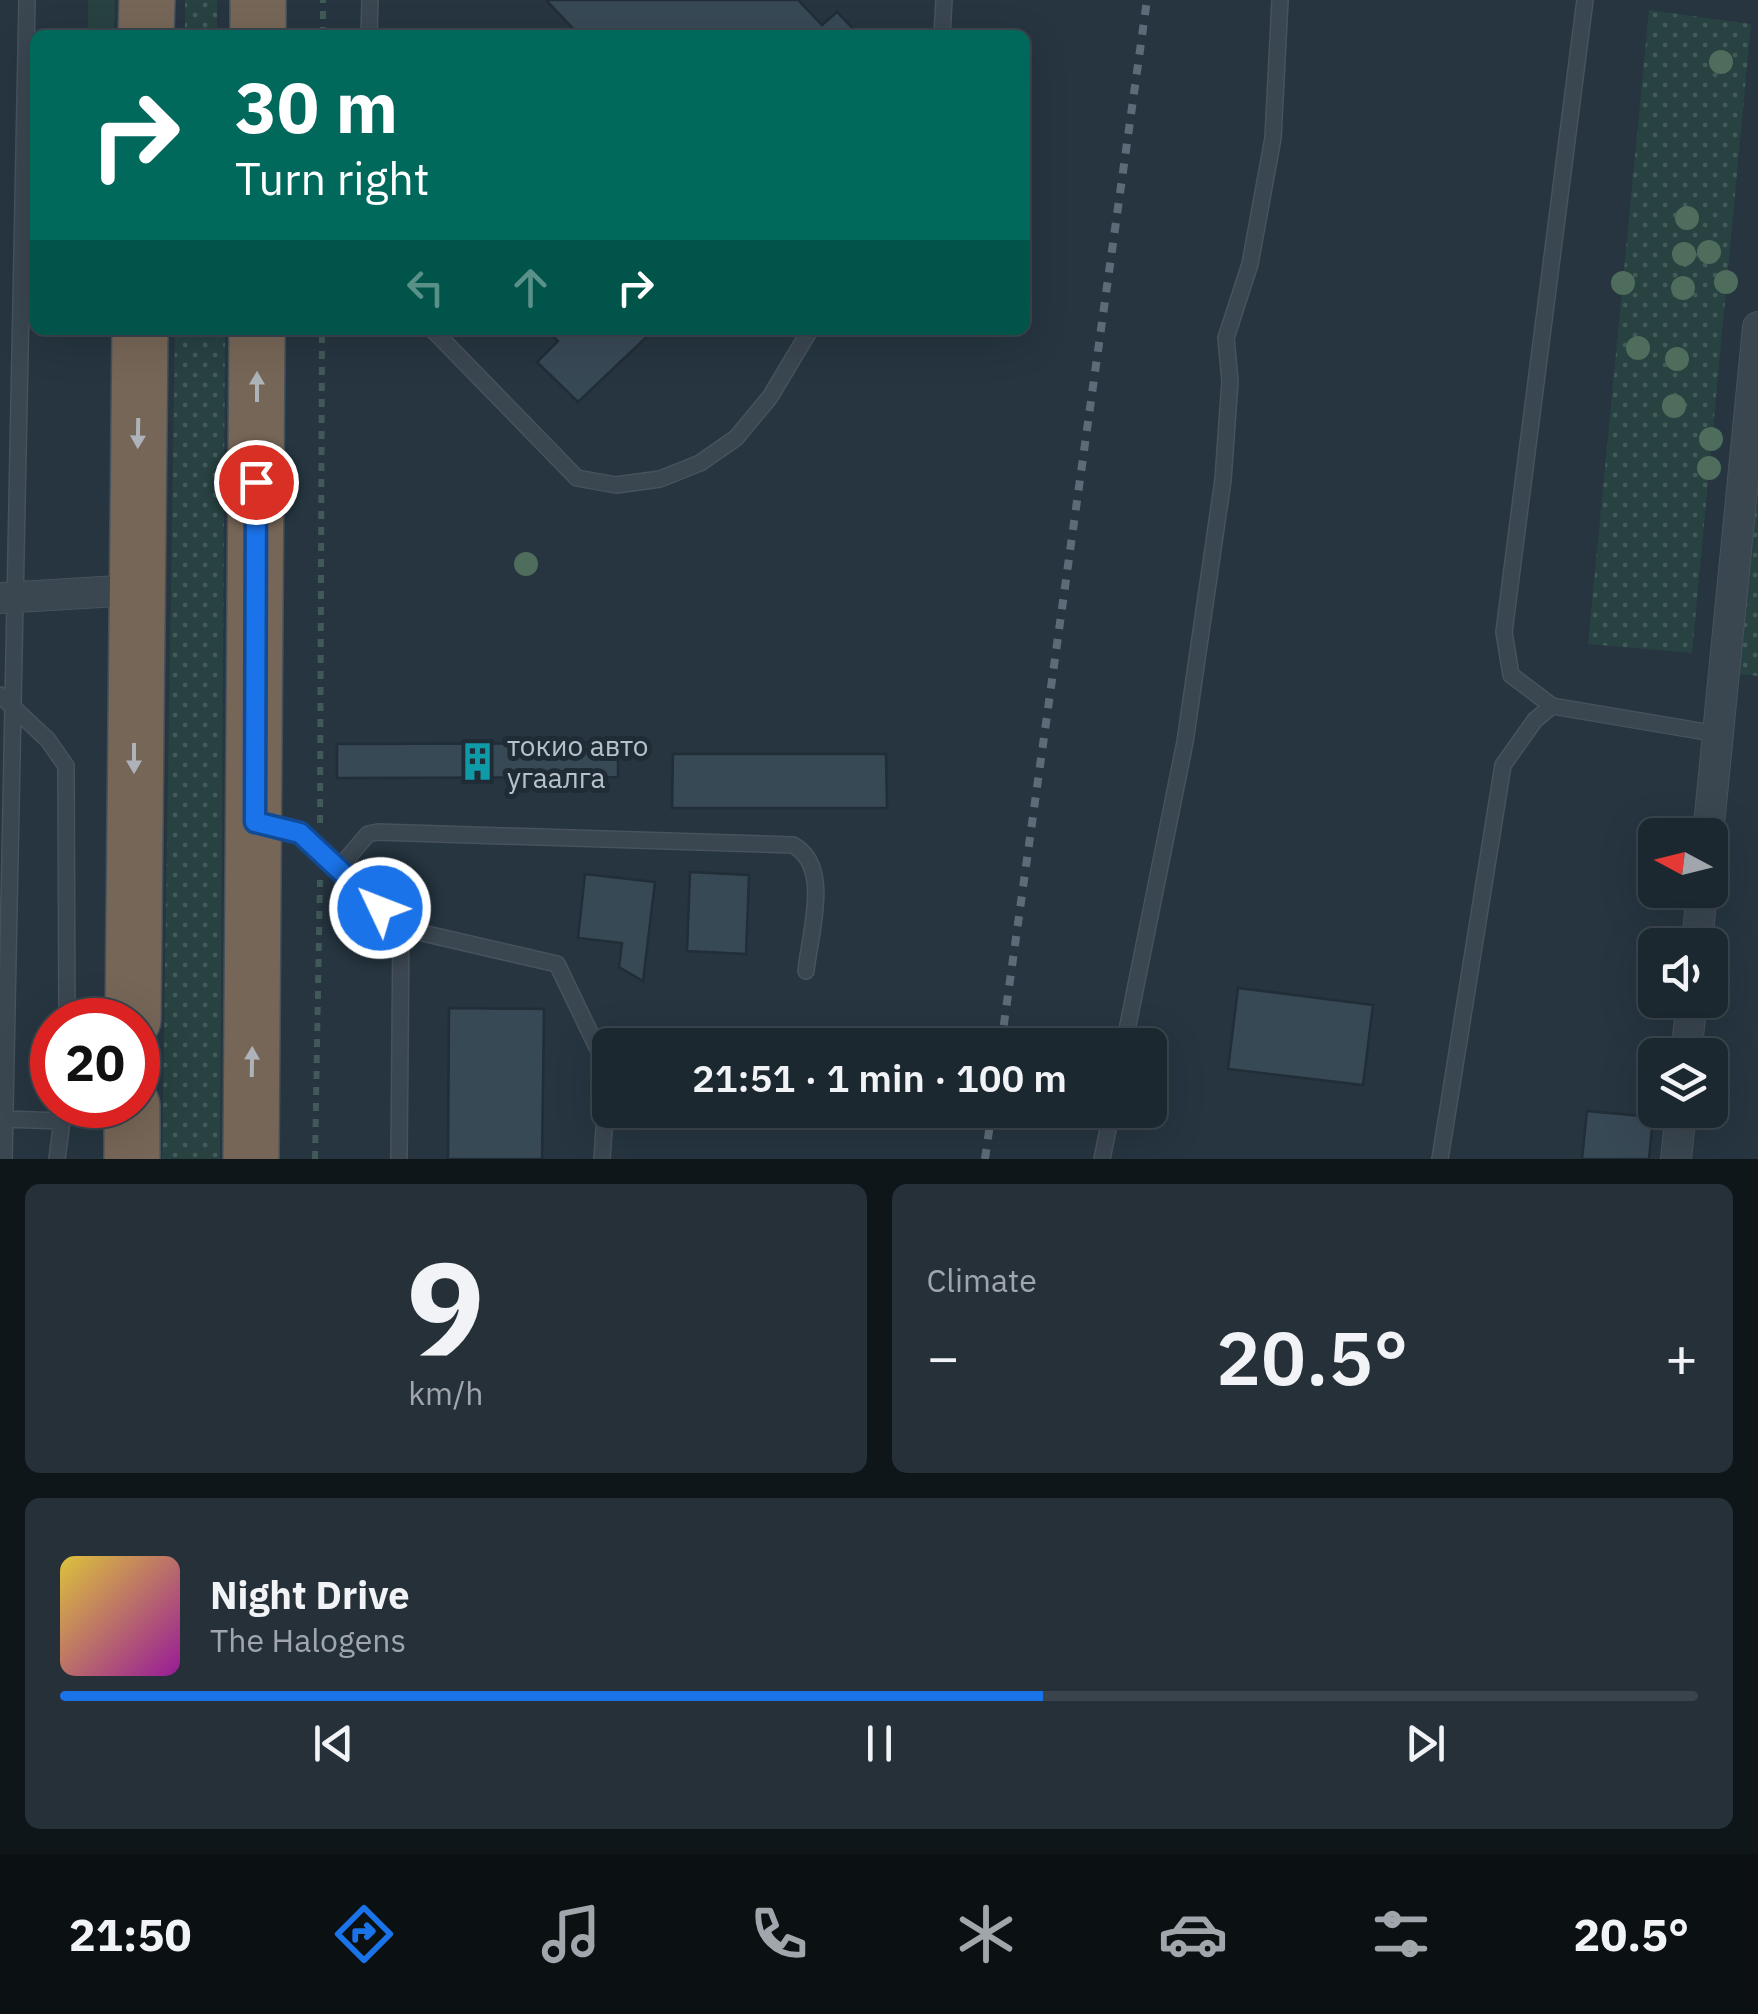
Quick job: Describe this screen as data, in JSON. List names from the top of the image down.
{
  "places": {
    "building": ["токио авто угаалга"]
  },
  "north": "left",
  "page": {
    "turn": ["30 m", "Turn right"],
    "limit": "20",
    "trip": "21:51 · 1 min · 100 m",
    "tile": [
      ["9", "km/h"],
      "Climate"
    ],
    "heat": ["−", "20.5°", "+"],
    "song": ["Night Drive", "The Halogens"],
    "tabs": ["21:50", "20.5°"]
  }
}
